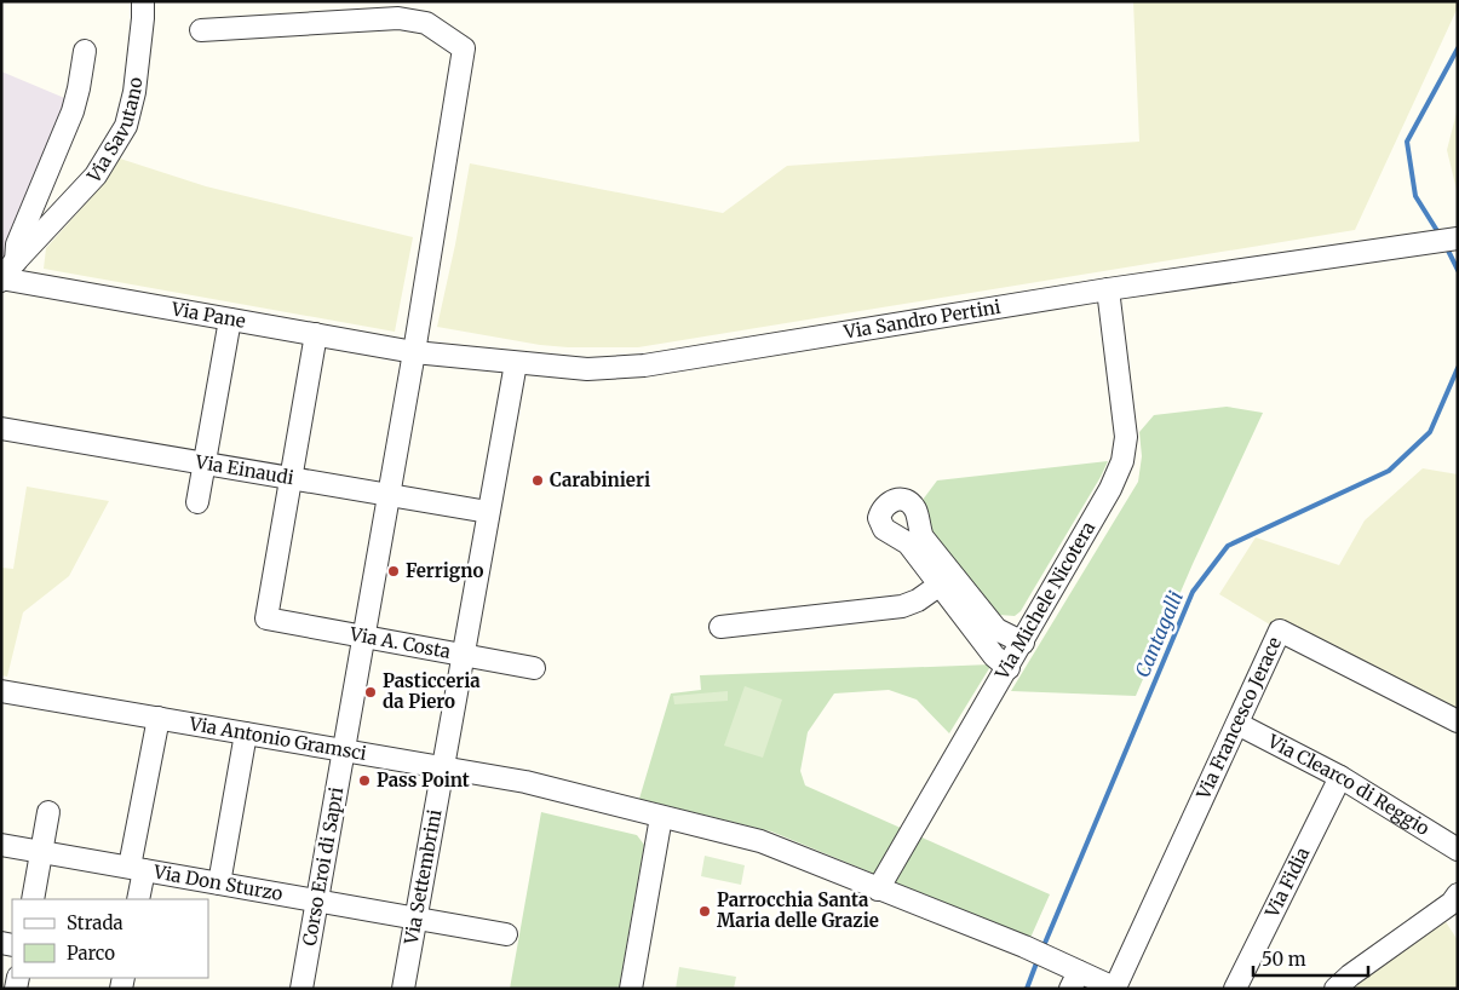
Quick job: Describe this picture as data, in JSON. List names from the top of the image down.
{
  "streets": {
    "street": [
      "Via Savutano",
      "Via Pane",
      "Via Sandro Pertini",
      "Via Einaudi",
      "Via Michele Nicotera",
      "Via A. Costa",
      "Via Francesco Jerace",
      "Via Antonio Gramsci",
      "Via Clearco di Reggio",
      "Corso Eroi di Sapri",
      "Via Settembrini",
      "Via Don Sturzo",
      "Via Fidia"
    ]
  },
  "crossings": [
    ["Via Savutano", "Via Pane"],
    ["Via Pane", "Via Sandro Pertini"],
    ["Via Pane", "Corso Eroi di Sapri"],
    ["Via Sandro Pertini", "Via Michele Nicotera"],
    ["Via Sandro Pertini", "Corso Eroi di Sapri"],
    ["Via Sandro Pertini", "Via Settembrini"],
    ["Via Einaudi", "Via A. Costa"],
    ["Via Einaudi", "Corso Eroi di Sapri"],
    ["Via Einaudi", "Via Settembrini"],
    ["Via Michele Nicotera", "Via Antonio Gramsci"],
    ["Via A. Costa", "Corso Eroi di Sapri"],
    ["Via A. Costa", "Via Settembrini"],
    ["Via Francesco Jerace", "Via Antonio Gramsci"],
    ["Via Francesco Jerace", "Via Clearco di Reggio"],
    ["Via Antonio Gramsci", "Corso Eroi di Sapri"],
    ["Via Antonio Gramsci", "Via Settembrini"],
    ["Via Clearco di Reggio", "Via Fidia"],
    ["Corso Eroi di Sapri", "Via Don Sturzo"],
    ["Via Settembrini", "Via Don Sturzo"]
  ],
  "water": ["Cantagalli"],
  "places": [
    "Carabinieri",
    "Ferrigno",
    "Pasticceria da Piero",
    "Pass Point",
    "Parrocchia Santa Maria delle Grazie"
  ],
  "legend": ["Strada", "Parco"],
  "scale_bar": "50 m"
}
